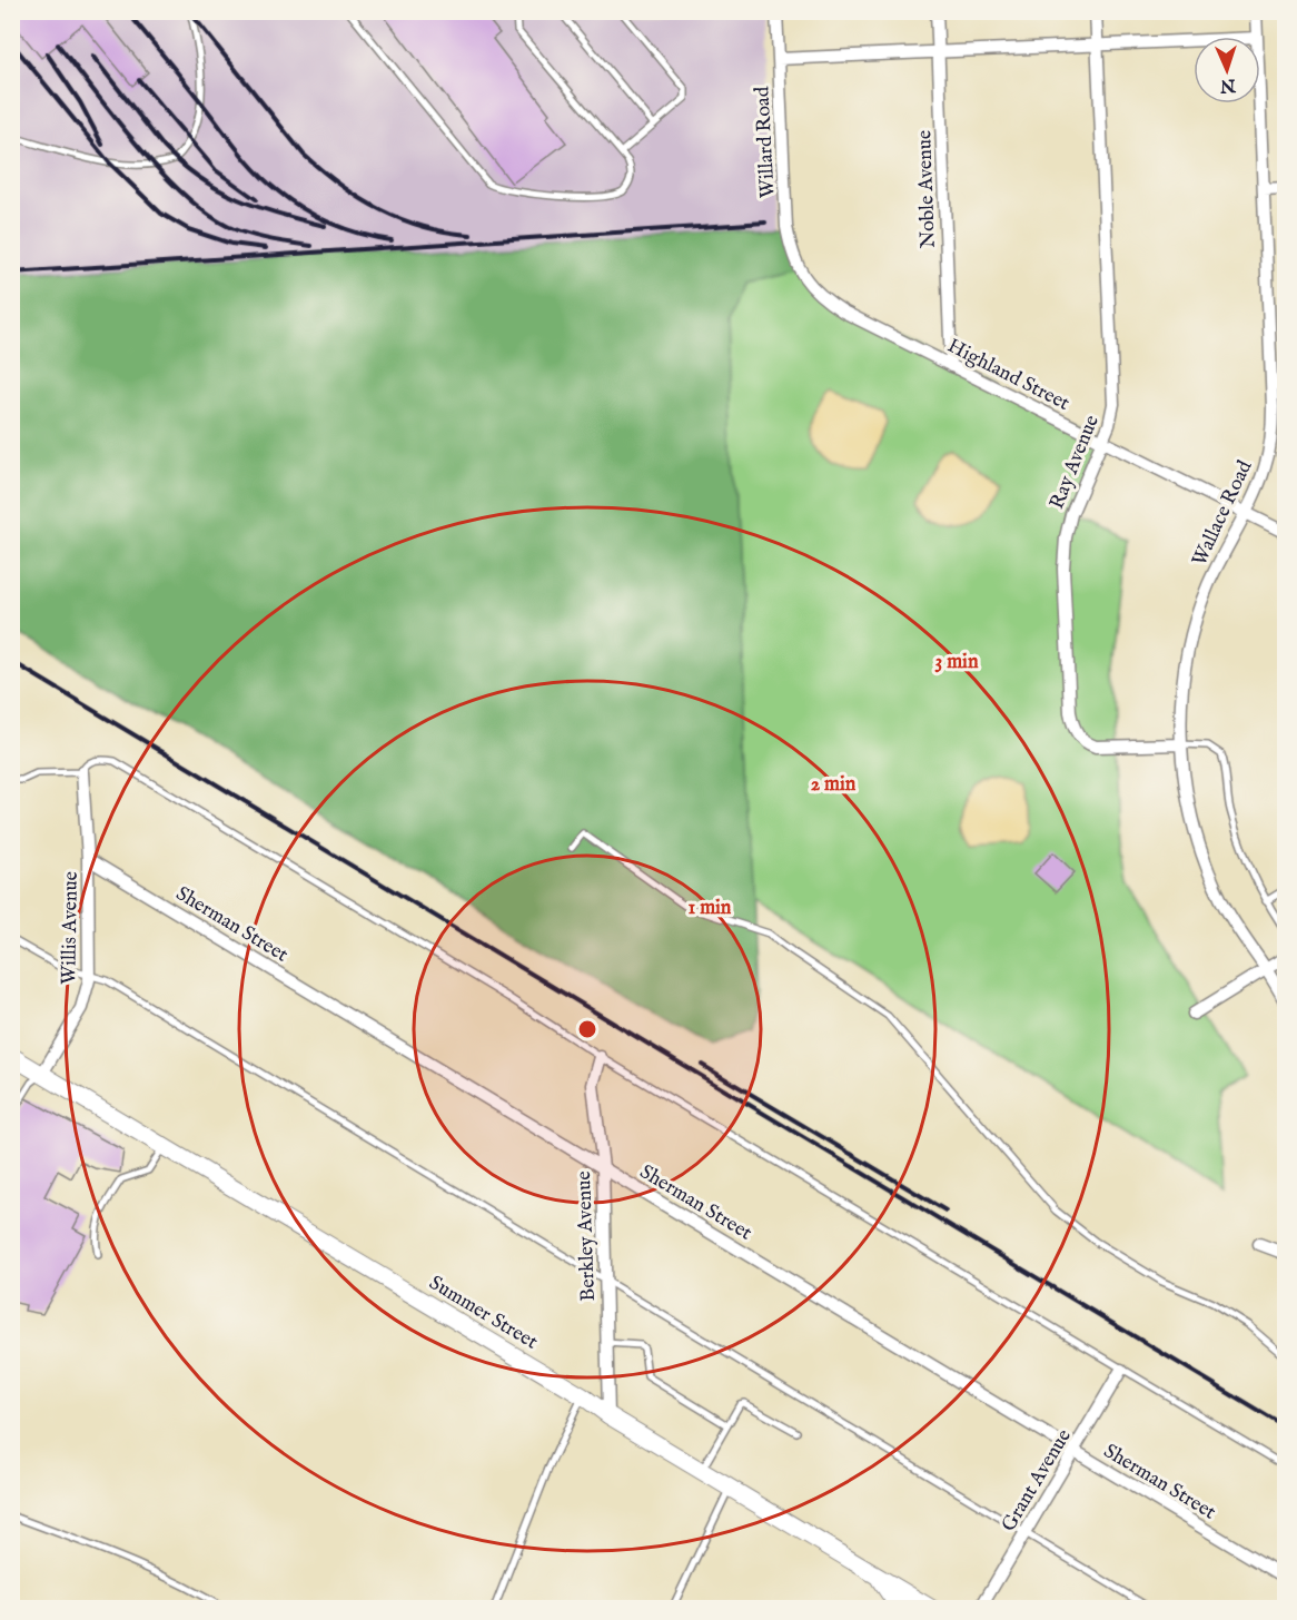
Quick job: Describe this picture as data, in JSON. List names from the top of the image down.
{
  "streets": {
    "street": [
      "Willard Road",
      "Noble Avenue",
      "Highland Street",
      "Ray Avenue",
      "Wallace Road",
      "Sherman Street",
      "Willis Avenue",
      "Berkley Avenue",
      "Summer Street",
      "Grant Avenue"
    ]
  },
  "crossings": [
    ["Willard Road", "Highland Street"],
    ["Noble Avenue", "Highland Street"],
    ["Highland Street", "Ray Avenue"],
    ["Highland Street", "Wallace Road"],
    ["Ray Avenue", "Wallace Road"],
    ["Sherman Street", "Willis Avenue"],
    ["Sherman Street", "Berkley Avenue"],
    ["Sherman Street", "Grant Avenue"],
    ["Willis Avenue", "Summer Street"],
    ["Berkley Avenue", "Summer Street"]
  ],
  "north": "bottom",
  "rings": ["3 min", "2 min", "1 min"]
}
